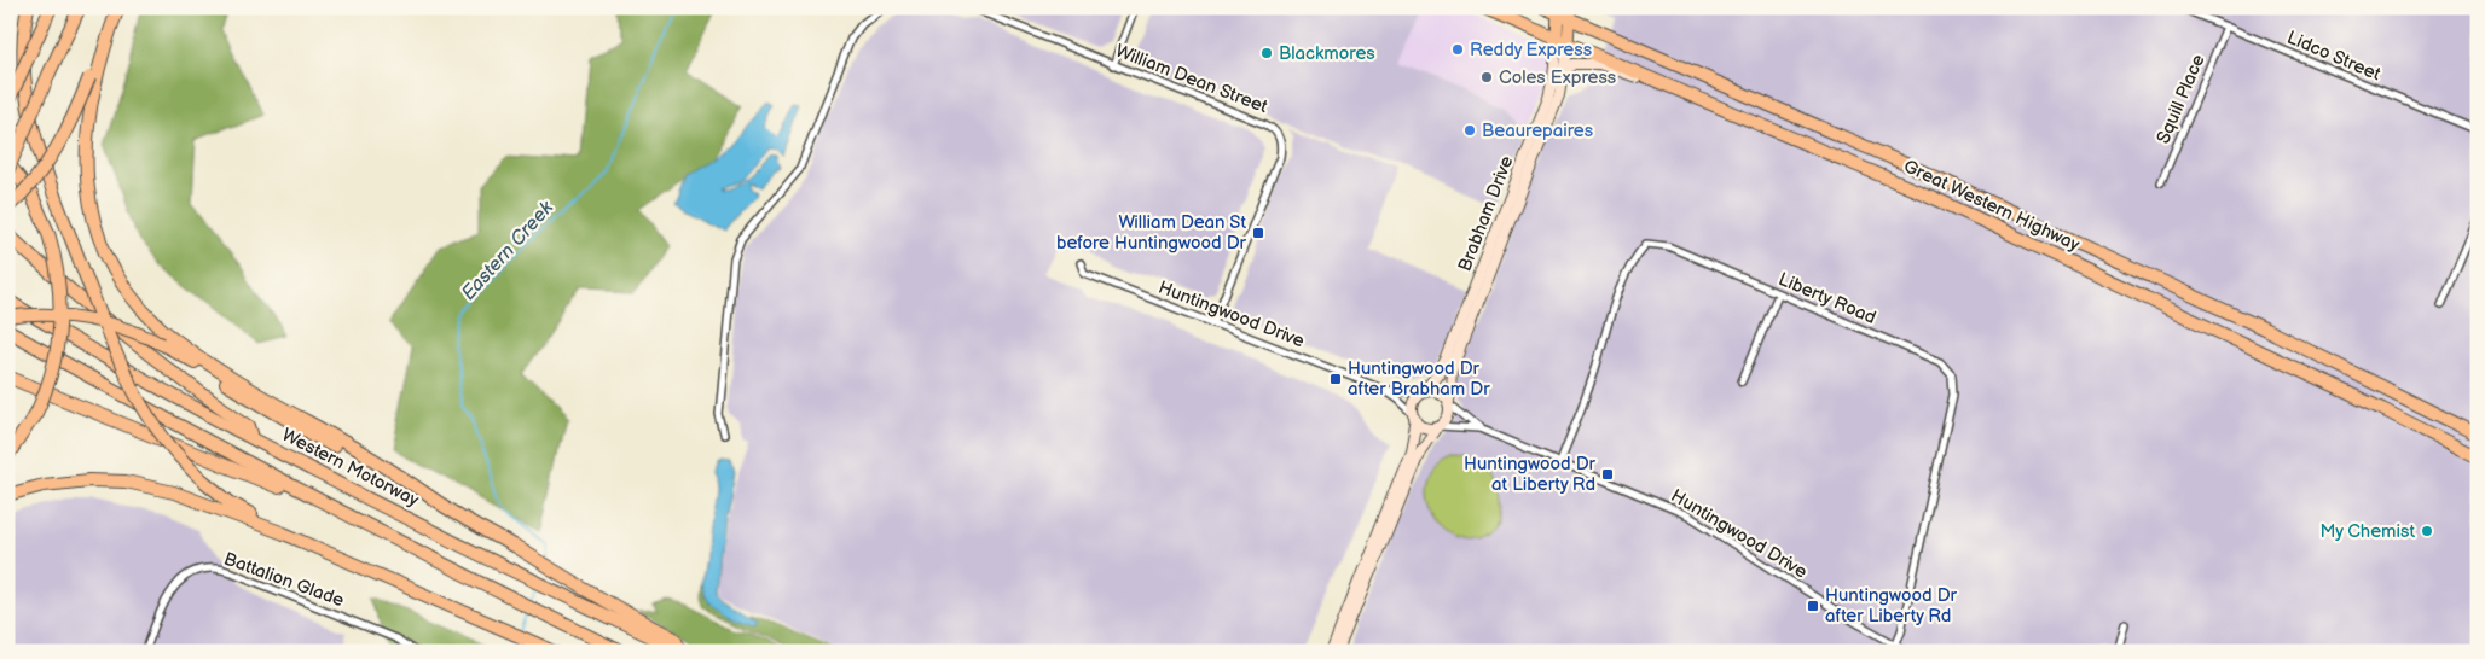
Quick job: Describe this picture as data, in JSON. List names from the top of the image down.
{
  "streets": {
    "highway": ["Great Western Highway", "Western Motorway"],
    "main road": ["Brabham Drive"],
    "street": [
      "Lidco Street",
      "William Dean Street",
      "Squill Place",
      "Liberty Road",
      "Huntingwood Drive",
      "Battalion Glade"
    ]
  },
  "crossings": [
    ["Lidco Street", "Squill Place"],
    ["William Dean Street", "Huntingwood Drive"],
    ["Great Western Highway", "Brabham Drive"],
    ["Brabham Drive", "Huntingwood Drive"],
    ["Liberty Road", "Huntingwood Drive"]
  ],
  "water": ["Eastern Creek"],
  "places": {
    "other": [
      "Reddy Express",
      "Blackmores",
      "Coles Express",
      "Beaurepaires",
      "My Chemist"
    ],
    "transit": [
      "William Dean St before Huntingwood Dr",
      "Huntingwood Dr after Brabham Dr",
      "Huntingwood Dr at Liberty Rd",
      "Huntingwood Dr after Liberty Rd"
    ]
  }
}
